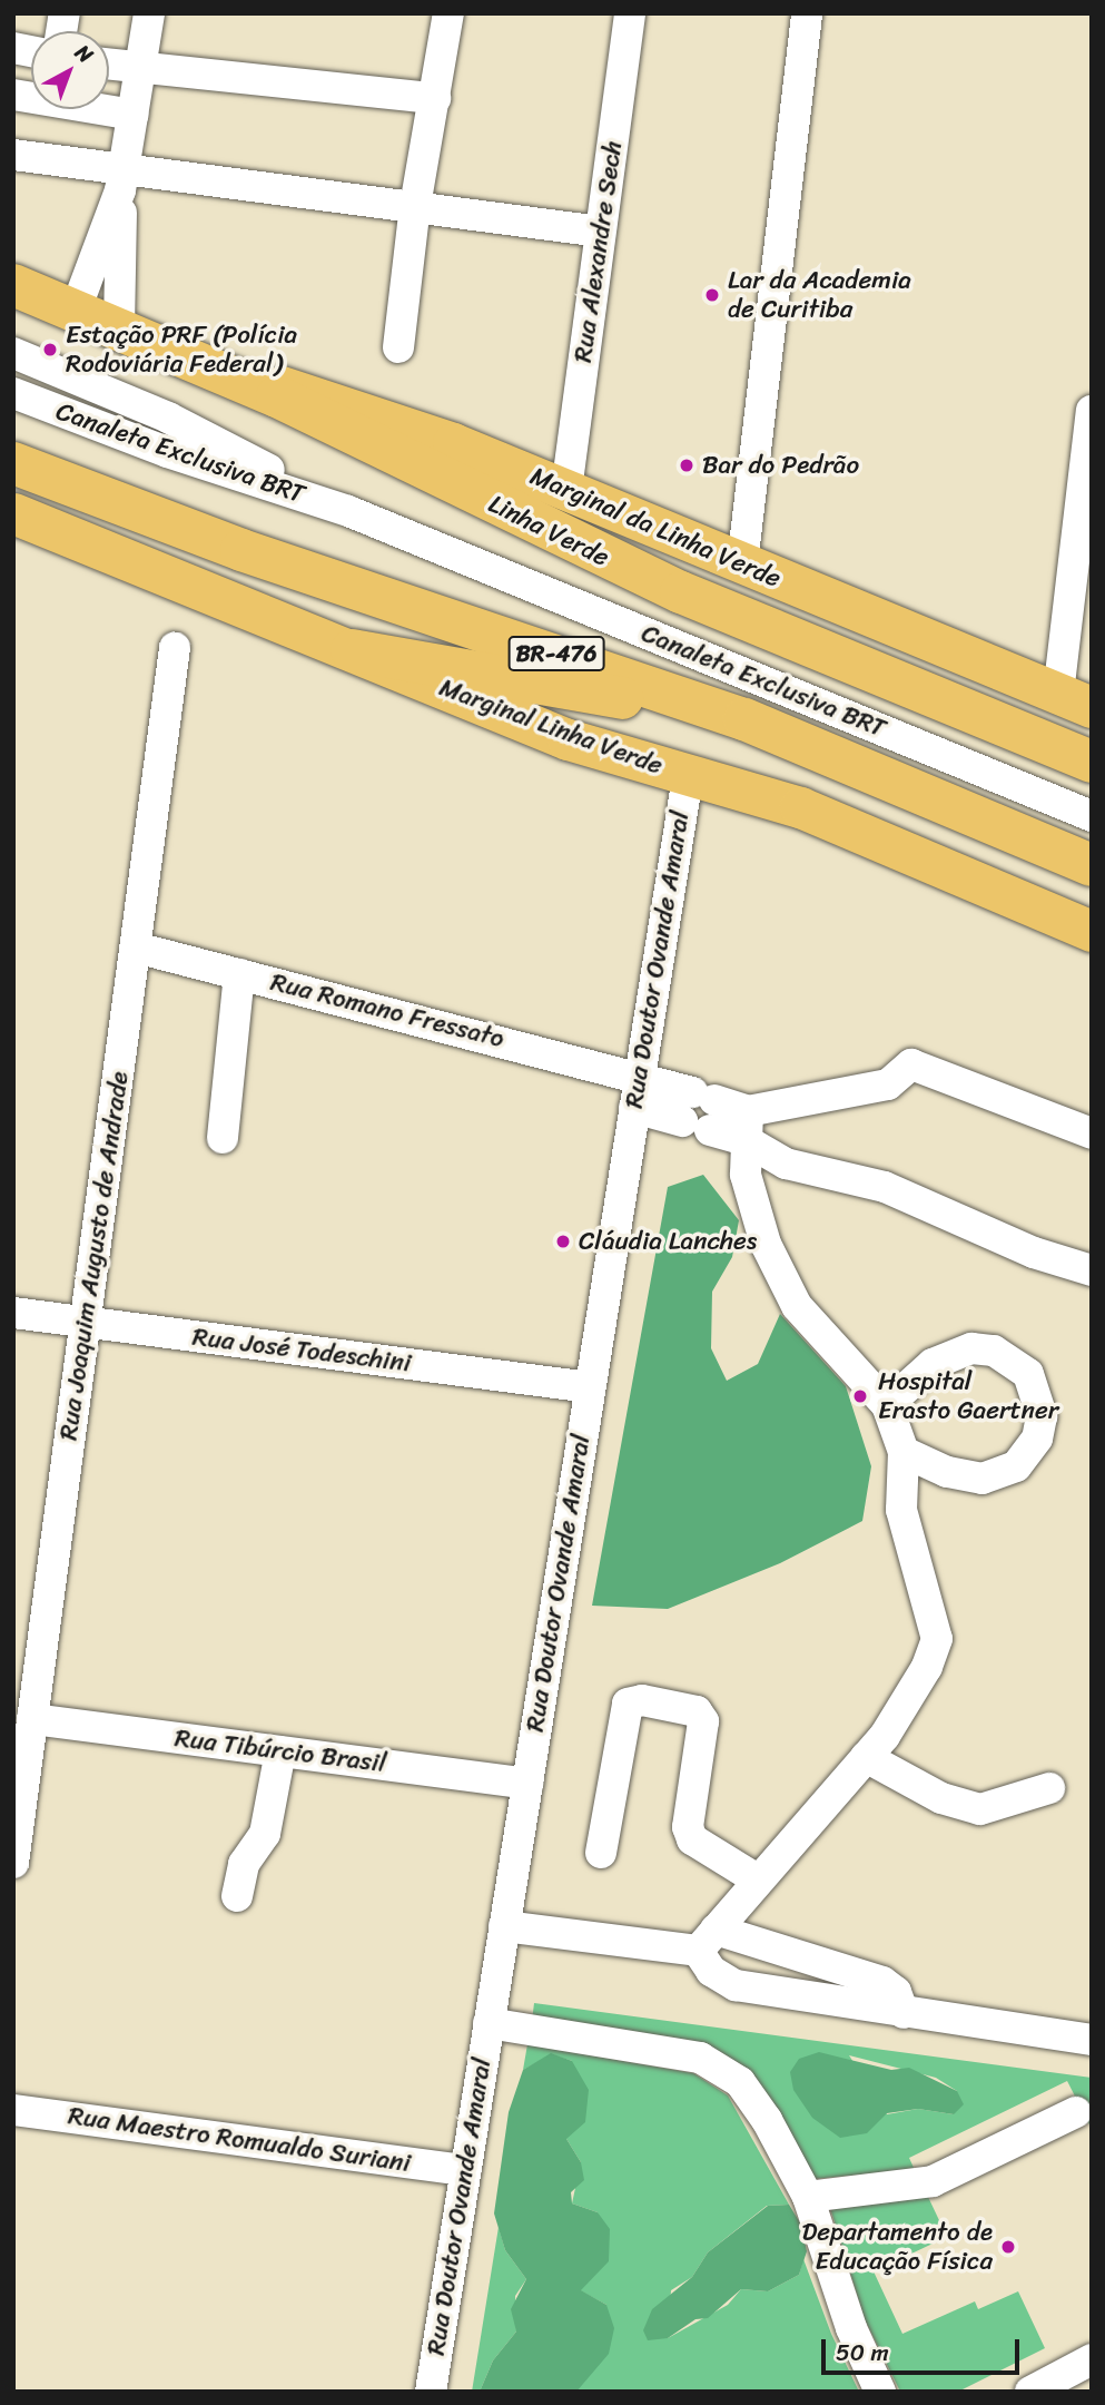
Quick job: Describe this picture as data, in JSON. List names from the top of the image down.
{
  "streets": {
    "highway": ["Linha Verde", "BR-476"],
    "main road": ["Marginal da Linha Verde", "Marginal Linha Verde"],
    "street": [
      "Rua Alexandre Sech",
      "Canaleta Exclusiva BRT",
      "Rua Doutor Ovande Amaral",
      "Rua Romano Fressato",
      "Rua Joaquim Augusto de Andrade",
      "Rua José Todeschini",
      "Rua Tibúrcio Brasil",
      "Rua Maestro Romualdo Suriani"
    ]
  },
  "crossings": [
    ["Rua Alexandre Sech", "Marginal da Linha Verde"],
    ["Marginal da Linha Verde", "Linha Verde"],
    ["Marginal Linha Verde", "Rua Doutor Ovande Amaral"],
    ["Rua Doutor Ovande Amaral", "Rua Romano Fressato"],
    ["Rua Doutor Ovande Amaral", "Rua José Todeschini"],
    ["Rua Doutor Ovande Amaral", "Rua Tibúrcio Brasil"],
    ["Rua Doutor Ovande Amaral", "Rua Maestro Romualdo Suriani"],
    ["Rua Romano Fressato", "Rua Joaquim Augusto de Andrade"],
    ["Rua Joaquim Augusto de Andrade", "Rua José Todeschini"],
    ["Rua Joaquim Augusto de Andrade", "Rua Tibúrcio Brasil"]
  ],
  "places": [
    "Lar da Academia de Curitiba",
    "Estação PRF (Polícia Rodoviária Federal)",
    "Bar do Pedrão",
    "Cláudia Lanches",
    "Hospital Erasto Gaertner",
    "Departamento de Educação Física"
  ],
  "scale_bar": "50 m",
  "north": "top right"
}
